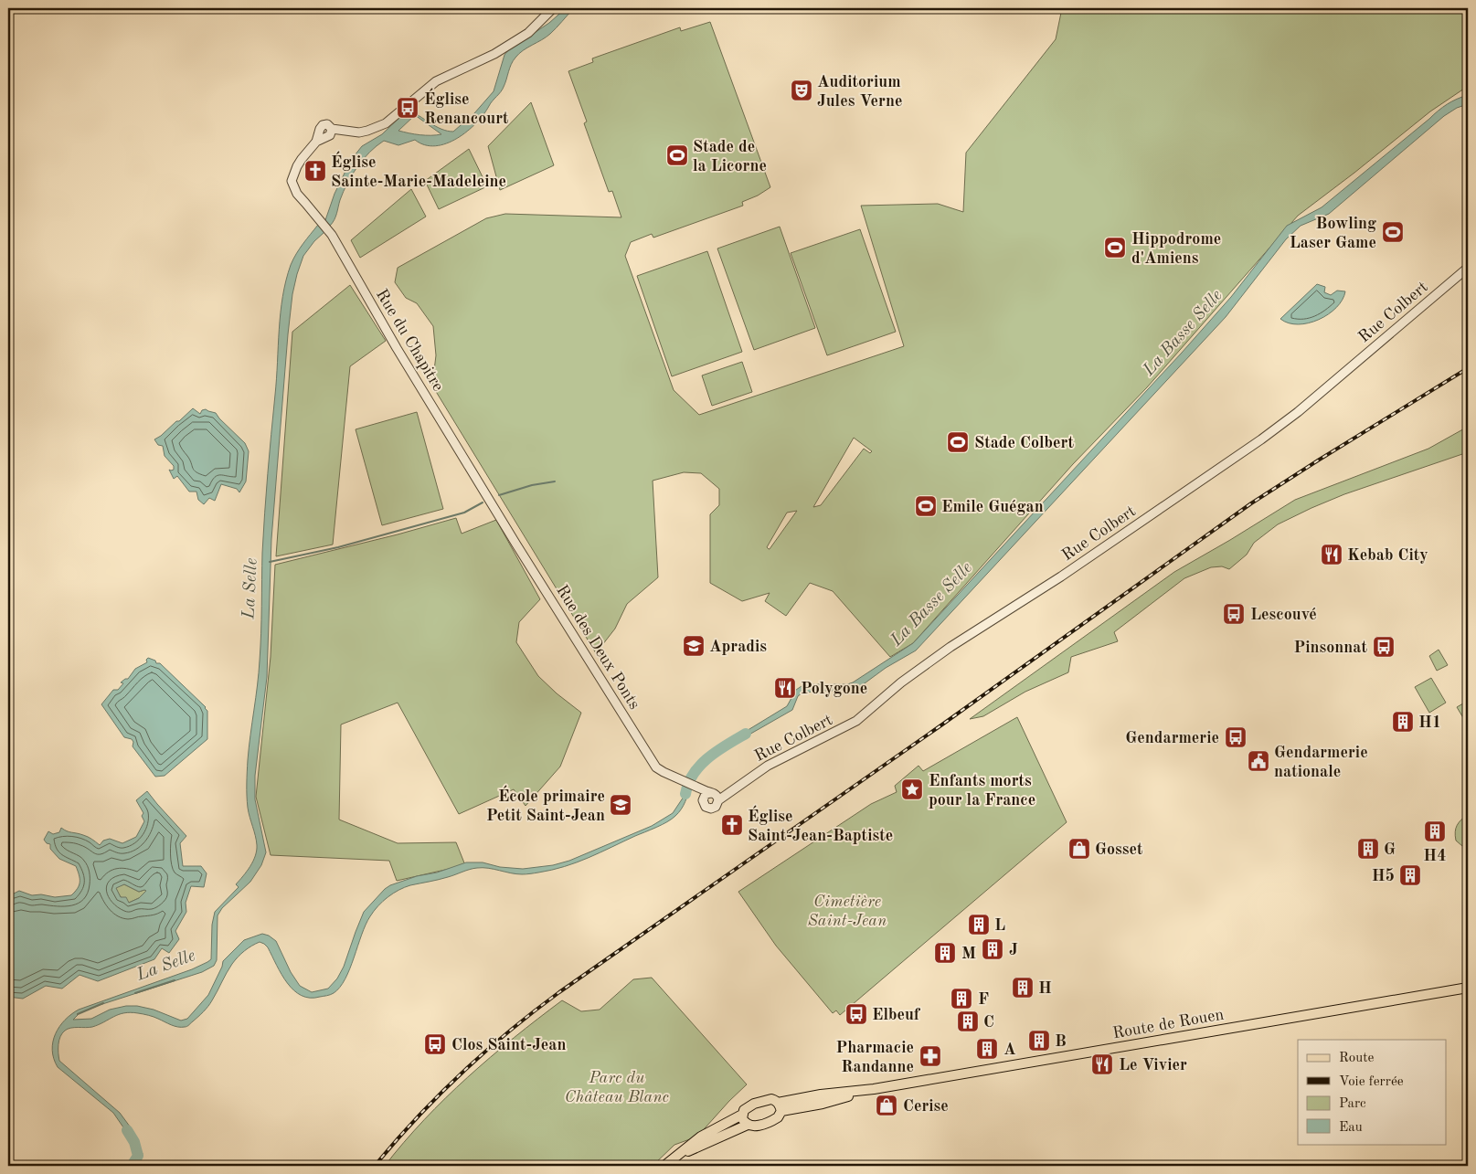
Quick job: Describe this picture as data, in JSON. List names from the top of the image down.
{
  "streets": {
    "main road": ["Route de Rouen"],
    "street": ["Rue Colbert", "Rue du Chapitre", "Rue des Deux Ponts"]
  },
  "crossings": [
    ["Rue Colbert", "Rue des Deux Ponts"],
    ["Rue du Chapitre", "Rue des Deux Ponts"]
  ],
  "water": ["La Basse Selle", "La Selle"],
  "parks": ["Cimetière Saint-Jean", "Parc du Château Blanc"],
  "places": {
    "theatre": ["Auditorium Jules Verne"],
    "bus stop": [
      "Église Renancourt",
      "Lescouvé",
      "Pinsonnat",
      "Gendarmerie",
      "Elbeuf",
      "Clos Saint-Jean"
    ],
    "sports": [
      "Stade de la Licorne",
      "Bowling Laser Game",
      "Hippodrome d'Amiens",
      "Stade Colbert",
      "Emile Guégan"
    ],
    "church": ["Église Sainte-Marie-Madeleine", "Église Saint-Jean-Baptiste"],
    "restaurant": ["Kebab City", "Polygone", "Le Vivier"],
    "school or university": ["Apradis", "École primaire Petit Saint-Jean"],
    "building": [
      "H1",
      "H4",
      "G",
      "H5",
      "L",
      "J",
      "M",
      "H",
      "F",
      "C",
      "B",
      "A"
    ],
    "public building": ["Gendarmerie nationale"],
    "place": ["Enfants morts pour la France"],
    "shop": ["Gosset", "Cerise"],
    "pharmacy": ["Pharmacie Randanne"]
  },
  "legend": [
    "Route",
    "Voie ferrée",
    "Parc",
    "Eau"
  ]
}
